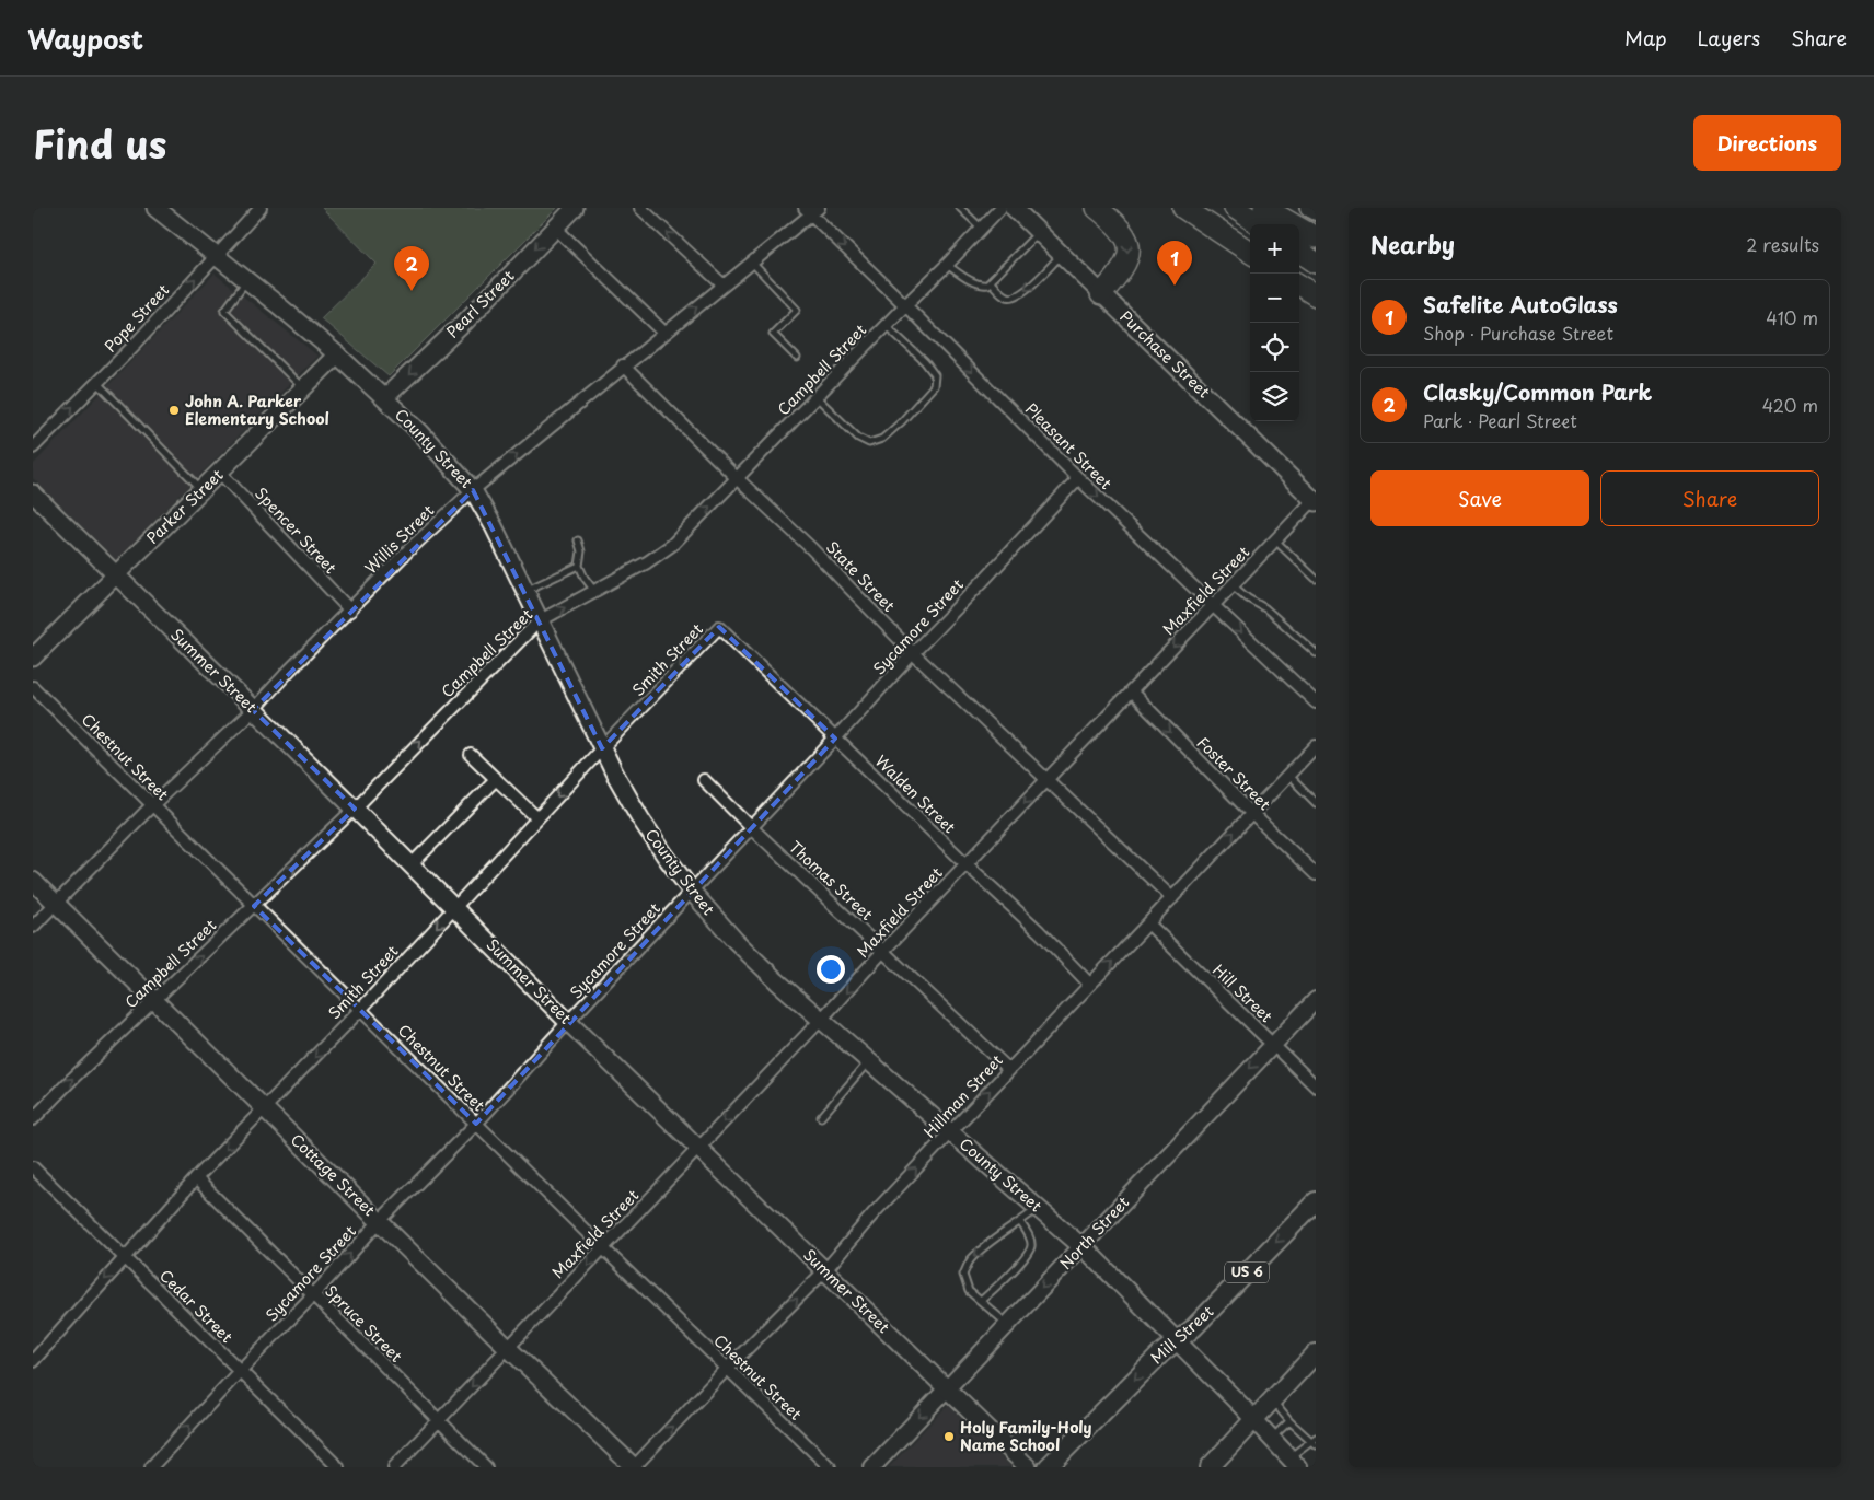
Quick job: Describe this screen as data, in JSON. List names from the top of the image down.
{
  "streets": {
    "main road": [
      "Pearl Street",
      "Purchase Street",
      "County Street",
      "Parker Street",
      "Summer Street",
      "Cottage Street",
      "US 6",
      "Mill Street"
    ],
    "street": [
      "Pope Street",
      "Campbell Street",
      "Pleasant Street",
      "Spencer Street",
      "Willis Street",
      "State Street",
      "Maxfield Street",
      "Sycamore Street",
      "Smith Street",
      "Chestnut Street",
      "Foster Street",
      "Walden Street",
      "Thomas Street",
      "Hill Street",
      "Hillman Street",
      "North Street",
      "Cedar Street",
      "Spruce Street"
    ]
  },
  "crossings": [
    ["Pearl Street", "County Street"],
    ["Pope Street", "County Street"],
    ["Purchase Street", "Maxfield Street"],
    ["Campbell Street", "Pleasant Street"],
    ["Campbell Street", "County Street"],
    ["Campbell Street", "State Street"],
    ["Campbell Street", "Summer Street"],
    ["Campbell Street", "Chestnut Street"],
    ["Campbell Street", "Cottage Street"],
    ["Pleasant Street", "Willis Street"],
    ["Pleasant Street", "Maxfield Street"],
    ["Pleasant Street", "Sycamore Street"],
    ["County Street", "Parker Street"],
    ["County Street", "Willis Street"],
    ["County Street", "Maxfield Street"],
    ["County Street", "Sycamore Street"],
    ["County Street", "Smith Street"],
    ["County Street", "Hillman Street"],
    ["County Street", "North Street"],
    ["County Street", "Mill Street"],
    ["Parker Street", "Spencer Street"],
    ["Parker Street", "Summer Street"],
    ["Spencer Street", "Willis Street"],
    ["Willis Street", "State Street"],
    ["Willis Street", "Summer Street"],
    ["Willis Street", "Chestnut Street"],
    ["Willis Street", "Cottage Street"],
    ["State Street", "Maxfield Street"],
    ["State Street", "Sycamore Street"],
    ["State Street", "Hillman Street"],
    ["Maxfield Street", "Summer Street"],
    ["Maxfield Street", "Chestnut Street"],
    ["Maxfield Street", "Foster Street"],
    ["Maxfield Street", "Walden Street"],
    ["Maxfield Street", "Thomas Street"],
    ["Maxfield Street", "Cottage Street"],
    ["Maxfield Street", "Spruce Street"],
    ["Sycamore Street", "Summer Street"],
    ["Sycamore Street", "Chestnut Street"],
    ["Sycamore Street", "Walden Street"],
    ["Sycamore Street", "Thomas Street"],
    ["Sycamore Street", "Cottage Street"],
    ["Sycamore Street", "Cedar Street"],
    ["Sycamore Street", "Spruce Street"],
    ["Smith Street", "Summer Street"],
    ["Smith Street", "Chestnut Street"],
    ["Smith Street", "Walden Street"],
    ["Smith Street", "Cottage Street"],
    ["Smith Street", "Cedar Street"],
    ["Smith Street", "Spruce Street"],
    ["Summer Street", "Hillman Street"],
    ["Summer Street", "North Street"],
    ["Chestnut Street", "Hillman Street"],
    ["Foster Street", "Hillman Street"],
    ["Walden Street", "Hillman Street"],
    ["Thomas Street", "Hillman Street"],
    ["Hill Street", "Hillman Street"],
    ["Hill Street", "North Street"],
    ["Hillman Street", "Cottage Street"]
  ],
  "one_way": [
    "Pearl Street",
    "Pope Street",
    "Campbell Street",
    "Pleasant Street",
    "Maxfield Street",
    "Sycamore Street",
    "Smith Street",
    "Foster Street",
    "Hillman Street",
    "North Street"
  ],
  "places": ["John A. Parker Elementary School", "Holy Family-Holy Name School"],
  "page": {
    "header": "Waypost",
    "nav": ["Map", "Layers", "Share"],
    "title": "Find us",
    "buttons": [
      "Directions",
      ["Save", "Share"]
    ],
    "heading": ["Nearby", "2 results"],
    "map_buttons": ["+", "−"],
    "pins": ["1", "2"],
    "list": [
      {
        "mark": "1",
        "name": "Safelite AutoGlass",
        "note": "Shop · Purchase Street",
        "value": "410 m"
      },
      {
        "mark": "2",
        "name": "Clasky/Common Park",
        "note": "Park · Pearl Street",
        "value": "420 m"
      }
    ]
  }
}
